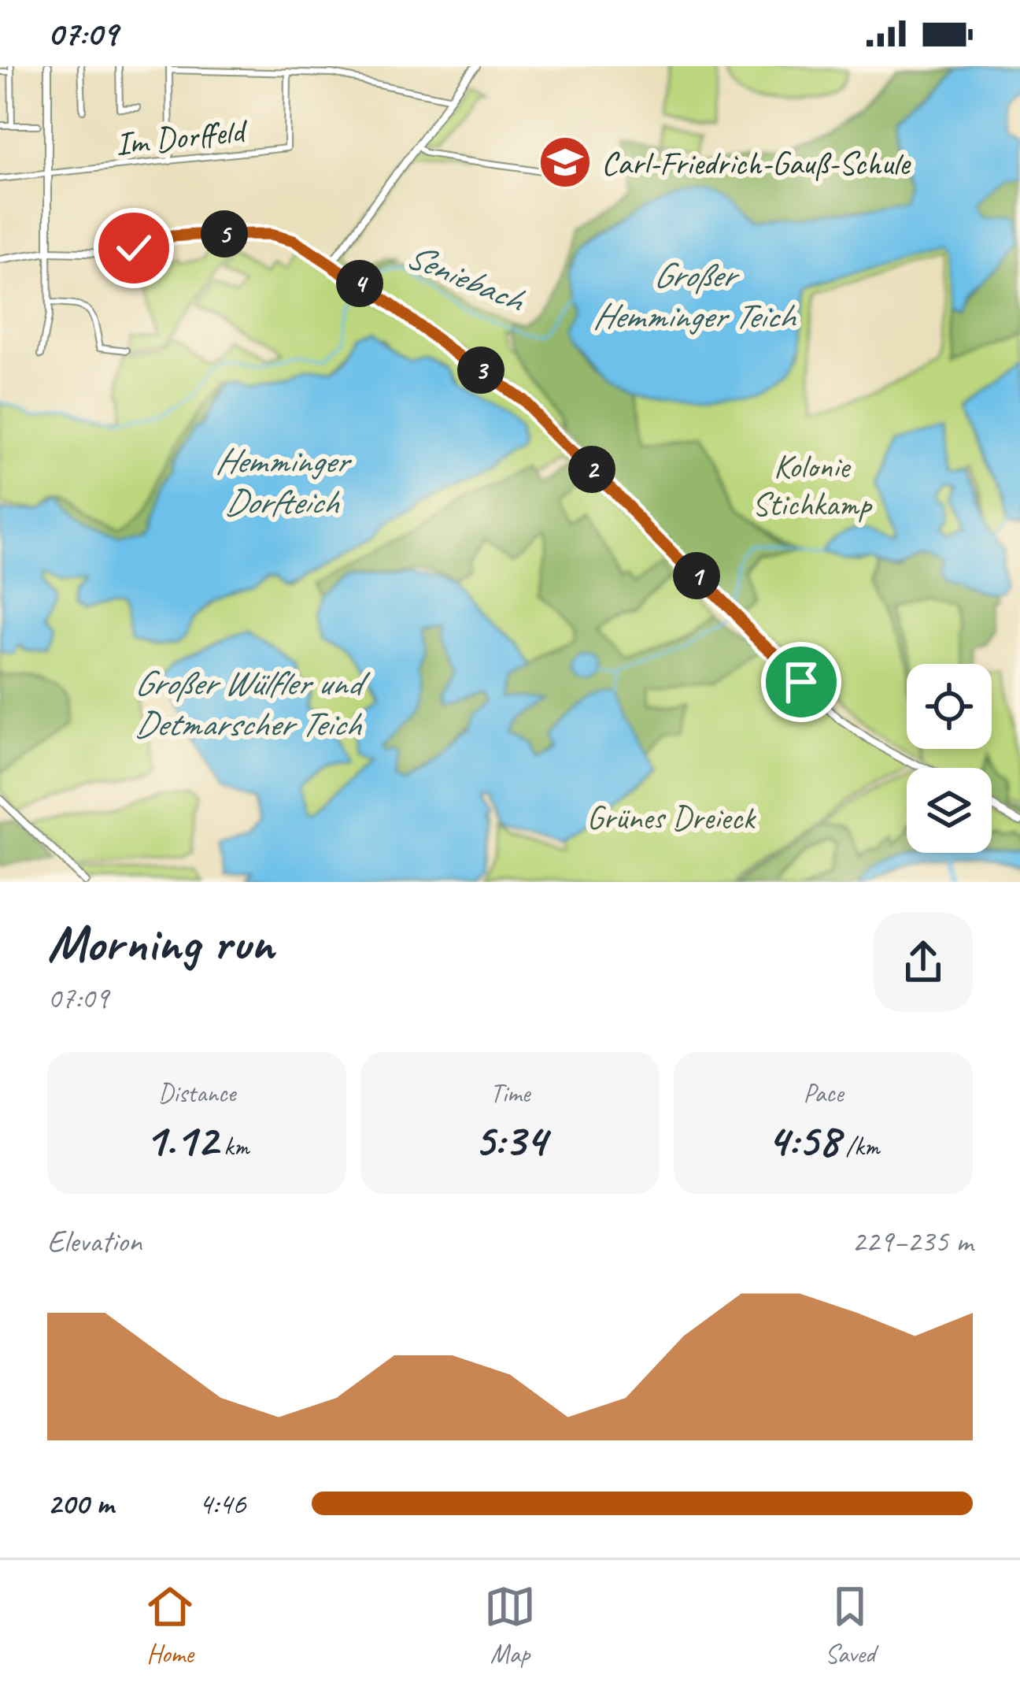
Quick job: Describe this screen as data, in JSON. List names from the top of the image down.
{
  "streets": {
    "street": ["Im Dorffeld"]
  },
  "water": [
    "Großer Hemminger Teich",
    "Seniebach",
    "Hemminger Dorfteich",
    "Großer Wülfler und Detmarscher Teich"
  ],
  "parks": ["Kolonie Stichkamp", "Grünes Dreieck"],
  "places": {
    "school or university": ["Carl-Friedrich-Gauß-Schule"]
  },
  "page": {
    "status": "07:09",
    "pins": [
      "5",
      "4",
      "3",
      "2",
      "1"
    ],
    "heading": ["Morning run", "07:09"],
    "stats": [
      ["Distance", "1.12 km"],
      ["Time", "5:34"],
      ["Pace", "4:58 /km"]
    ],
    "chart": ["Elevation", "229–235 m"],
    "list": [
      {
        "name": "200 m",
        "note": "4:46"
      }
    ],
    "tabs": ["Home", "Map", "Saved"]
  }
}
